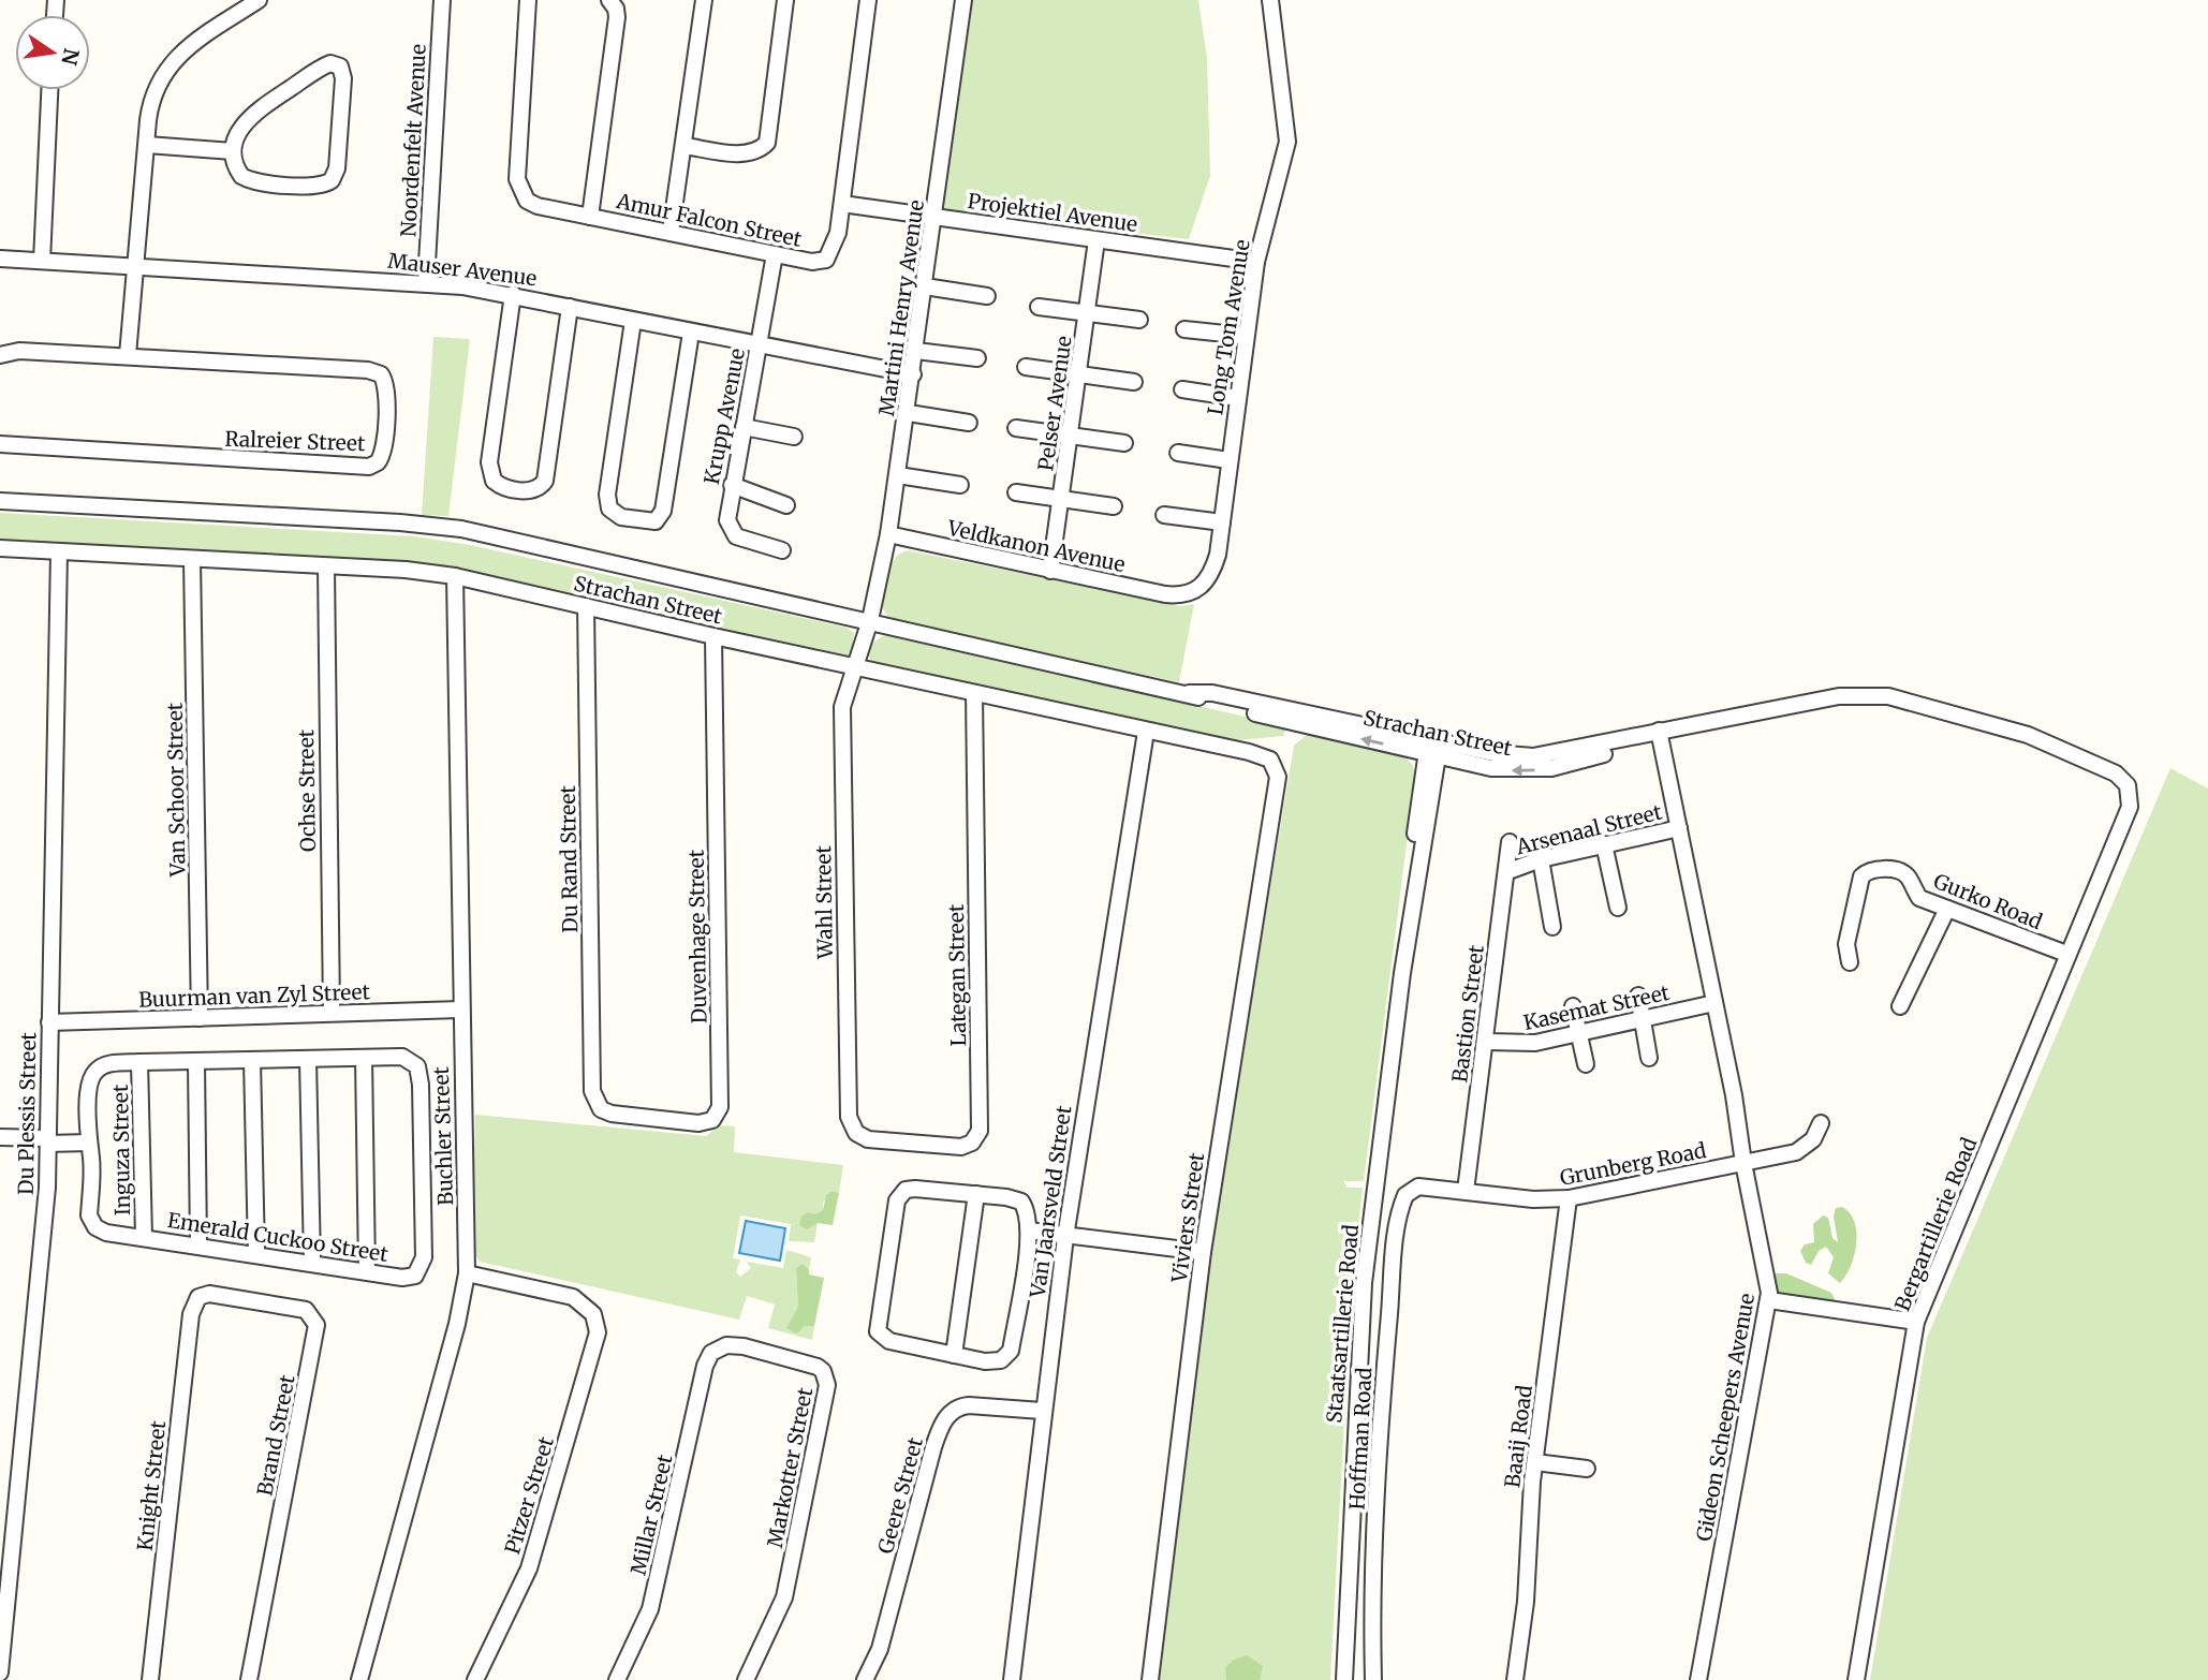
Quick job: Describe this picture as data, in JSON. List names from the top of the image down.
{
  "streets": {
    "street": [
      "Noordenfelt Avenue",
      "Projektiel Avenue",
      "Amur Falcon Street",
      "Mauser Avenue",
      "Martini Henry Avenue",
      "Long Tom Avenue",
      "Pelser Avenue",
      "Krupp Avenue",
      "Ralreier Street",
      "Veldkanon Avenue",
      "Strachan Street",
      "Van Schoor Street",
      "Ochse Street",
      "Arsenaal Street",
      "Du Rand Street",
      "Gurko Road",
      "Wahl Street",
      "Duvenhage Street",
      "Lategan Street",
      "Buurman van Zyl Street",
      "Kasemat Street",
      "Bastion Street",
      "Du Plessis Street",
      "Buchler Street",
      "Inguza Street",
      "Grunberg Road",
      "Van Jaarsveld Street",
      "Viviers Street",
      "Bergartillerie Road",
      "Emerald Cuckoo Street",
      "Staatsartillerie Road",
      "Gideon Scheepers Avenue",
      "Brand Street",
      "Baaij Road",
      "Hoffman Road",
      "Markotter Street",
      "Knight Street",
      "Pitzer Street",
      "Geere Street",
      "Millar Street"
    ]
  },
  "crossings": [
    ["Noordenfelt Avenue", "Mauser Avenue"],
    ["Projektiel Avenue", "Amur Falcon Street"],
    ["Projektiel Avenue", "Martini Henry Avenue"],
    ["Projektiel Avenue", "Long Tom Avenue"],
    ["Projektiel Avenue", "Pelser Avenue"],
    ["Amur Falcon Street", "Krupp Avenue"],
    ["Mauser Avenue", "Martini Henry Avenue"],
    ["Mauser Avenue", "Krupp Avenue"],
    ["Martini Henry Avenue", "Veldkanon Avenue"],
    ["Martini Henry Avenue", "Strachan Street"],
    ["Martini Henry Avenue", "Wahl Street"],
    ["Long Tom Avenue", "Veldkanon Avenue"],
    ["Pelser Avenue", "Veldkanon Avenue"],
    ["Strachan Street", "Van Schoor Street"],
    ["Strachan Street", "Ochse Street"],
    ["Strachan Street", "Du Rand Street"],
    ["Strachan Street", "Wahl Street"],
    ["Strachan Street", "Duvenhage Street"],
    ["Strachan Street", "Lategan Street"],
    ["Strachan Street", "Du Plessis Street"],
    ["Strachan Street", "Buchler Street"],
    ["Strachan Street", "Van Jaarsveld Street"],
    ["Strachan Street", "Viviers Street"],
    ["Strachan Street", "Bergartillerie Road"],
    ["Strachan Street", "Staatsartillerie Road"],
    ["Strachan Street", "Gideon Scheepers Avenue"],
    ["Van Schoor Street", "Buurman van Zyl Street"],
    ["Ochse Street", "Buurman van Zyl Street"],
    ["Arsenaal Street", "Bastion Street"],
    ["Arsenaal Street", "Gideon Scheepers Avenue"],
    ["Du Rand Street", "Duvenhage Street"],
    ["Gurko Road", "Bergartillerie Road"],
    ["Wahl Street", "Lategan Street"],
    ["Buurman van Zyl Street", "Du Plessis Street"],
    ["Buurman van Zyl Street", "Buchler Street"],
    ["Kasemat Street", "Bastion Street"],
    ["Kasemat Street", "Gideon Scheepers Avenue"],
    ["Bastion Street", "Grunberg Road"],
    ["Buchler Street", "Pitzer Street"],
    ["Inguza Street", "Emerald Cuckoo Street"],
    ["Grunberg Road", "Gideon Scheepers Avenue"],
    ["Grunberg Road", "Baaij Road"],
    ["Grunberg Road", "Hoffman Road"],
    ["Van Jaarsveld Street", "Geere Street"],
    ["Brand Street", "Knight Street"],
    ["Markotter Street", "Millar Street"]
  ],
  "north": "right"
}
